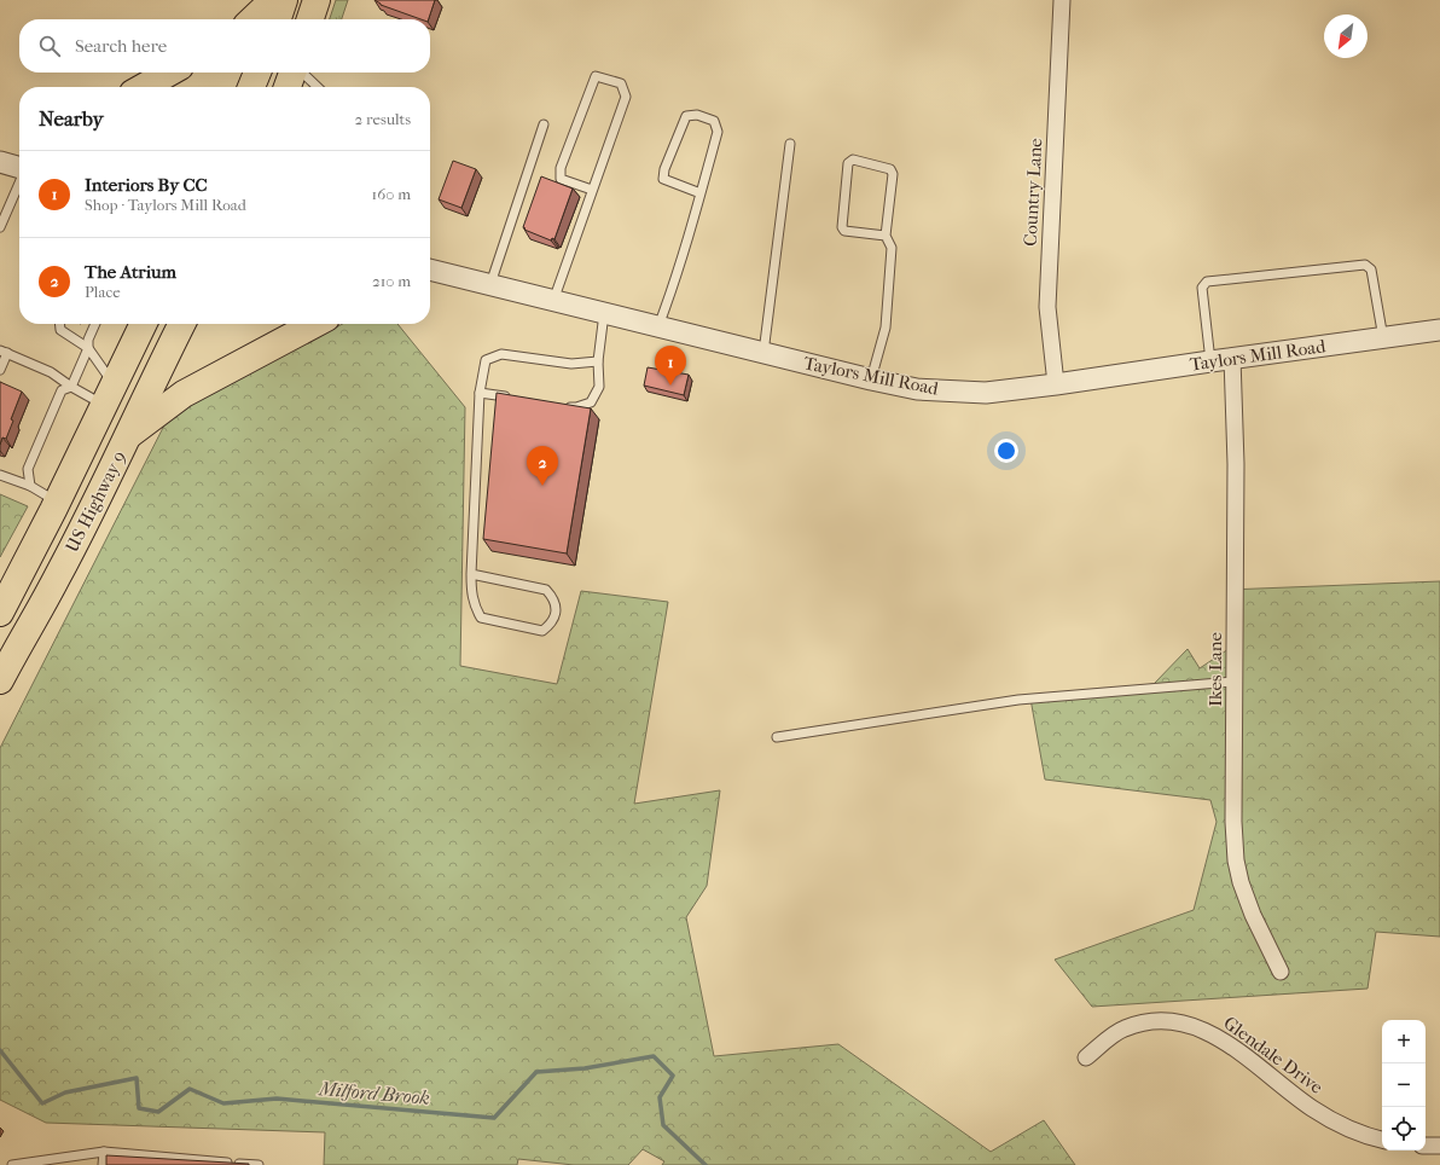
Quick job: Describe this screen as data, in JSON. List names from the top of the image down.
{
  "streets": {
    "highway": ["US Highway 9"],
    "street": [
      "Country Lane",
      "Taylors Mill Road",
      "Ikes Lane",
      "Glendale Drive"
    ]
  },
  "crossings": [
    ["Country Lane", "Taylors Mill Road"],
    ["Taylors Mill Road", "Ikes Lane"]
  ],
  "water": ["Milford Brook"],
  "north": "bottom left",
  "page": {
    "search": "Search here",
    "heading": ["Nearby", "2 results"],
    "list": [
      {
        "mark": "1",
        "name": "Interiors By CC",
        "note": "Shop · Taylors Mill Road",
        "value": "160 m"
      },
      {
        "mark": "2",
        "name": "The Atrium",
        "note": "Place",
        "value": "210 m"
      }
    ],
    "pins": ["1", "2"],
    "map_buttons": ["+", "−"]
  }
}
